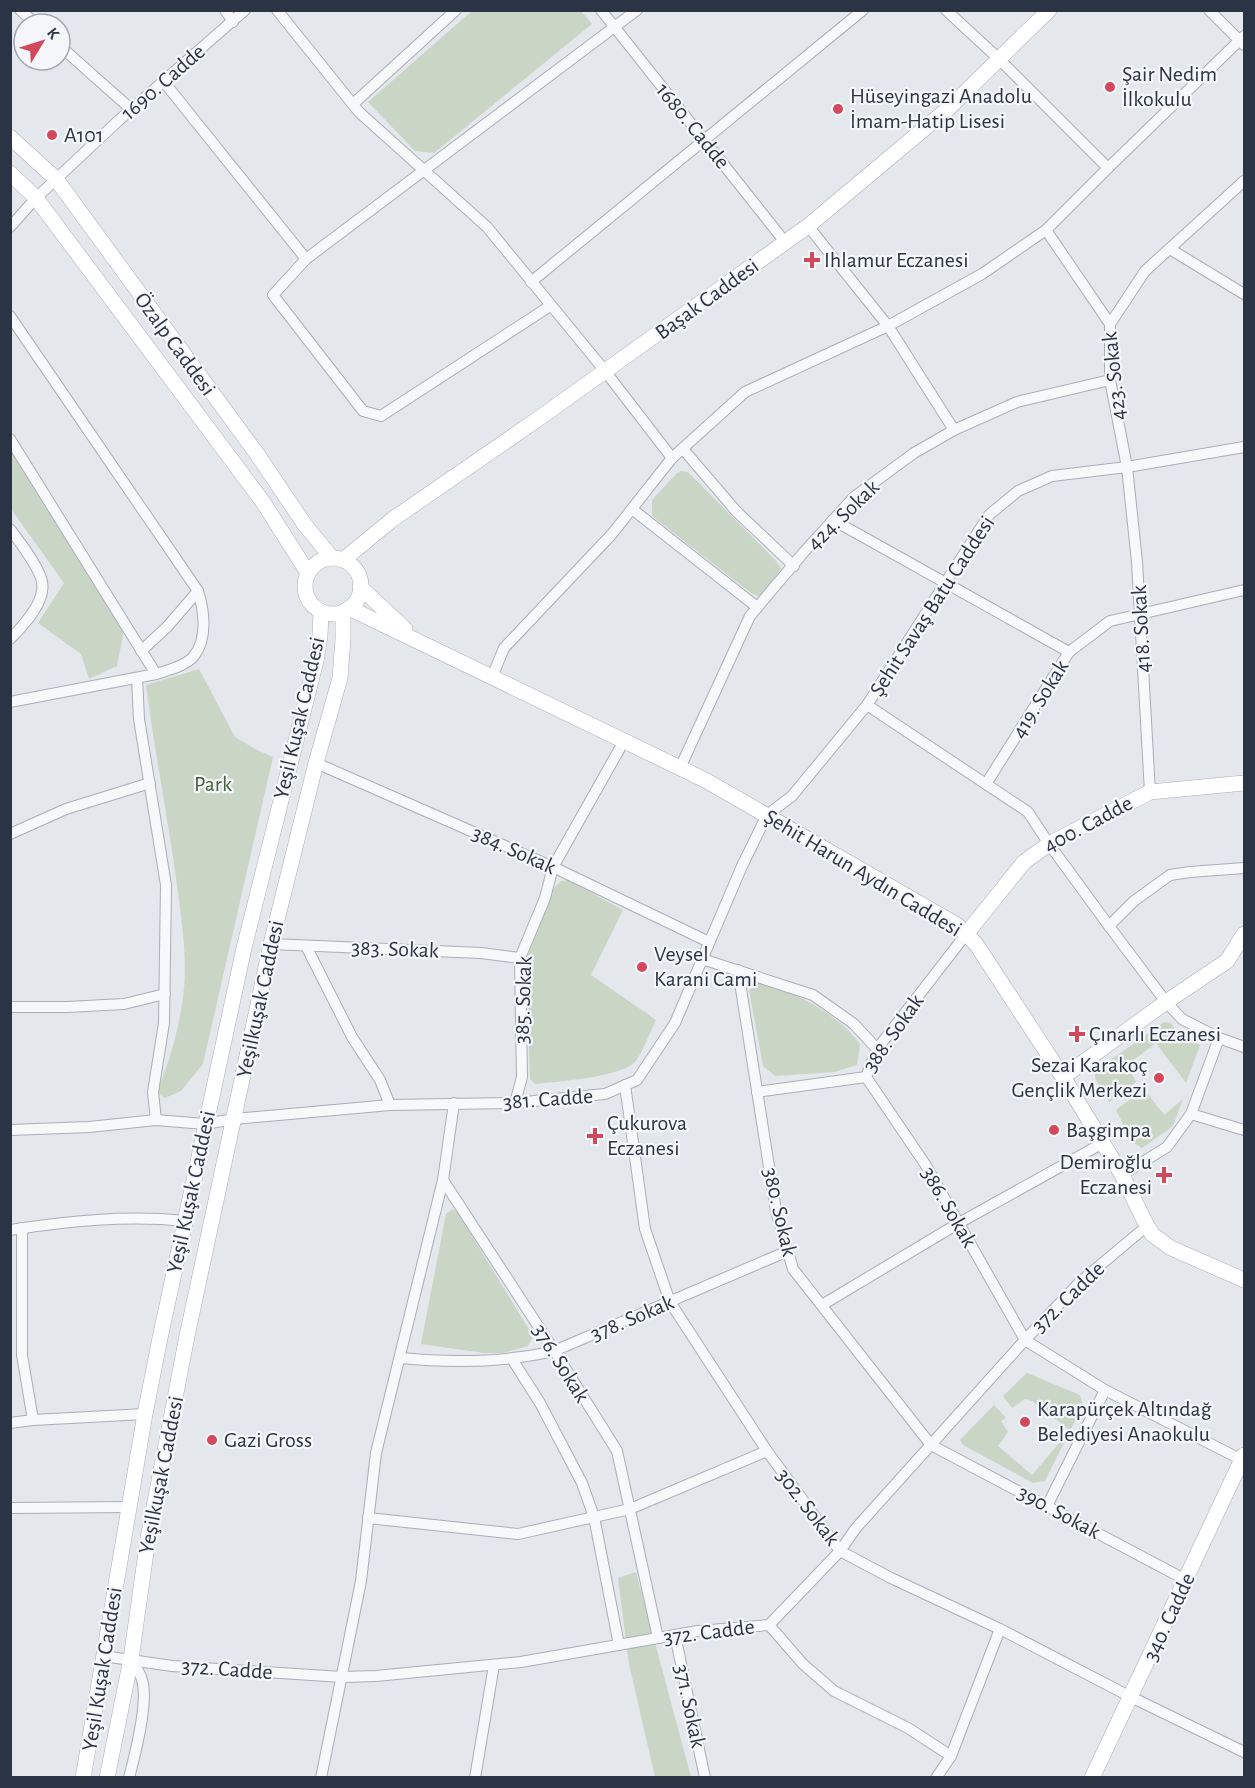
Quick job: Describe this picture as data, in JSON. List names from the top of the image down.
{
  "streets": {
    "main road": [
      "Başak Caddesi",
      "Özalp Caddesi",
      "Yeşil Kuşak Caddesi",
      "400. Cadde",
      "Şehit Harun Aydın Caddesi",
      "Yeşilkuşak Caddesi",
      "340. Cadde"
    ],
    "street": [
      "1690. Cadde",
      "1680. Cadde",
      "423. Sokak",
      "424. Sokak",
      "Şehit Savaş Batu Caddesi",
      "418. Sokak",
      "419. Sokak",
      "384. Sokak",
      "383. Sokak",
      "385. Sokak",
      "388. Sokak",
      "381. Cadde",
      "386. Sokak",
      "380. Sokak",
      "372. Cadde",
      "378. Sokak",
      "376. Sokak",
      "302. Sokak",
      "390. Sokak",
      "371. Sokak"
    ]
  },
  "crossings": [
    ["1690. Cadde", "Özalp Caddesi"],
    ["1680. Cadde", "Başak Caddesi"],
    ["Başak Caddesi", "Özalp Caddesi"],
    ["Başak Caddesi", "Yeşil Kuşak Caddesi"],
    ["Başak Caddesi", "Şehit Harun Aydın Caddesi"],
    ["Başak Caddesi", "Yeşilkuşak Caddesi"],
    ["Özalp Caddesi", "Yeşil Kuşak Caddesi"],
    ["Özalp Caddesi", "Şehit Harun Aydın Caddesi"],
    ["Özalp Caddesi", "Yeşilkuşak Caddesi"],
    ["423. Sokak", "424. Sokak"],
    ["423. Sokak", "Şehit Savaş Batu Caddesi"],
    ["423. Sokak", "418. Sokak"],
    ["424. Sokak", "Şehit Harun Aydın Caddesi"],
    ["Şehit Savaş Batu Caddesi", "418. Sokak"],
    ["Şehit Savaş Batu Caddesi", "Şehit Harun Aydın Caddesi"],
    ["Şehit Savaş Batu Caddesi", "381. Cadde"],
    ["418. Sokak", "419. Sokak"],
    ["418. Sokak", "400. Cadde"],
    ["Yeşil Kuşak Caddesi", "Şehit Harun Aydın Caddesi"],
    ["Yeşil Kuşak Caddesi", "Yeşilkuşak Caddesi"],
    ["Yeşil Kuşak Caddesi", "381. Cadde"],
    ["Yeşil Kuşak Caddesi", "372. Cadde"],
    ["400. Cadde", "Şehit Harun Aydın Caddesi"],
    ["400. Cadde", "388. Sokak"],
    ["384. Sokak", "Yeşilkuşak Caddesi"],
    ["384. Sokak", "385. Sokak"],
    ["384. Sokak", "381. Cadde"],
    ["Şehit Harun Aydın Caddesi", "Yeşilkuşak Caddesi"],
    ["Şehit Harun Aydın Caddesi", "385. Sokak"],
    ["Şehit Harun Aydın Caddesi", "388. Sokak"],
    ["Şehit Harun Aydın Caddesi", "381. Cadde"],
    ["Şehit Harun Aydın Caddesi", "372. Cadde"],
    ["383. Sokak", "Yeşilkuşak Caddesi"],
    ["383. Sokak", "385. Sokak"],
    ["Yeşilkuşak Caddesi", "381. Cadde"],
    ["Yeşilkuşak Caddesi", "372. Cadde"],
    ["385. Sokak", "381. Cadde"],
    ["388. Sokak", "386. Sokak"],
    ["388. Sokak", "380. Sokak"],
    ["381. Cadde", "302. Sokak"],
    ["386. Sokak", "372. Cadde"],
    ["380. Sokak", "372. Cadde"],
    ["380. Sokak", "378. Sokak"],
    ["380. Sokak", "390. Sokak"],
    ["372. Cadde", "376. Sokak"],
    ["372. Cadde", "302. Sokak"],
    ["372. Cadde", "390. Sokak"],
    ["372. Cadde", "371. Sokak"],
    ["378. Sokak", "376. Sokak"],
    ["378. Sokak", "302. Sokak"],
    ["302. Sokak", "340. Cadde"],
    ["390. Sokak", "340. Cadde"]
  ],
  "parks": ["Park"],
  "places": {
    "other": [
      "Şair Nedim İlkokulu",
      "Hüseyingazi Anadolu İmam-Hatip Lisesi",
      "A101",
      "Veysel Karani Cami",
      "Sezai Karakoç Gençlik Merkezi",
      "Başgimpa",
      "Karapürçek Altındağ Belediyesi Anaokulu",
      "Gazi Gross"
    ],
    "health": [
      "Ihlamur Eczanesi",
      "Çınarlı Eczanesi",
      "Çukurova Eczanesi",
      "Demiroğlu Eczanesi"
    ]
  },
  "north": "top right"
}
